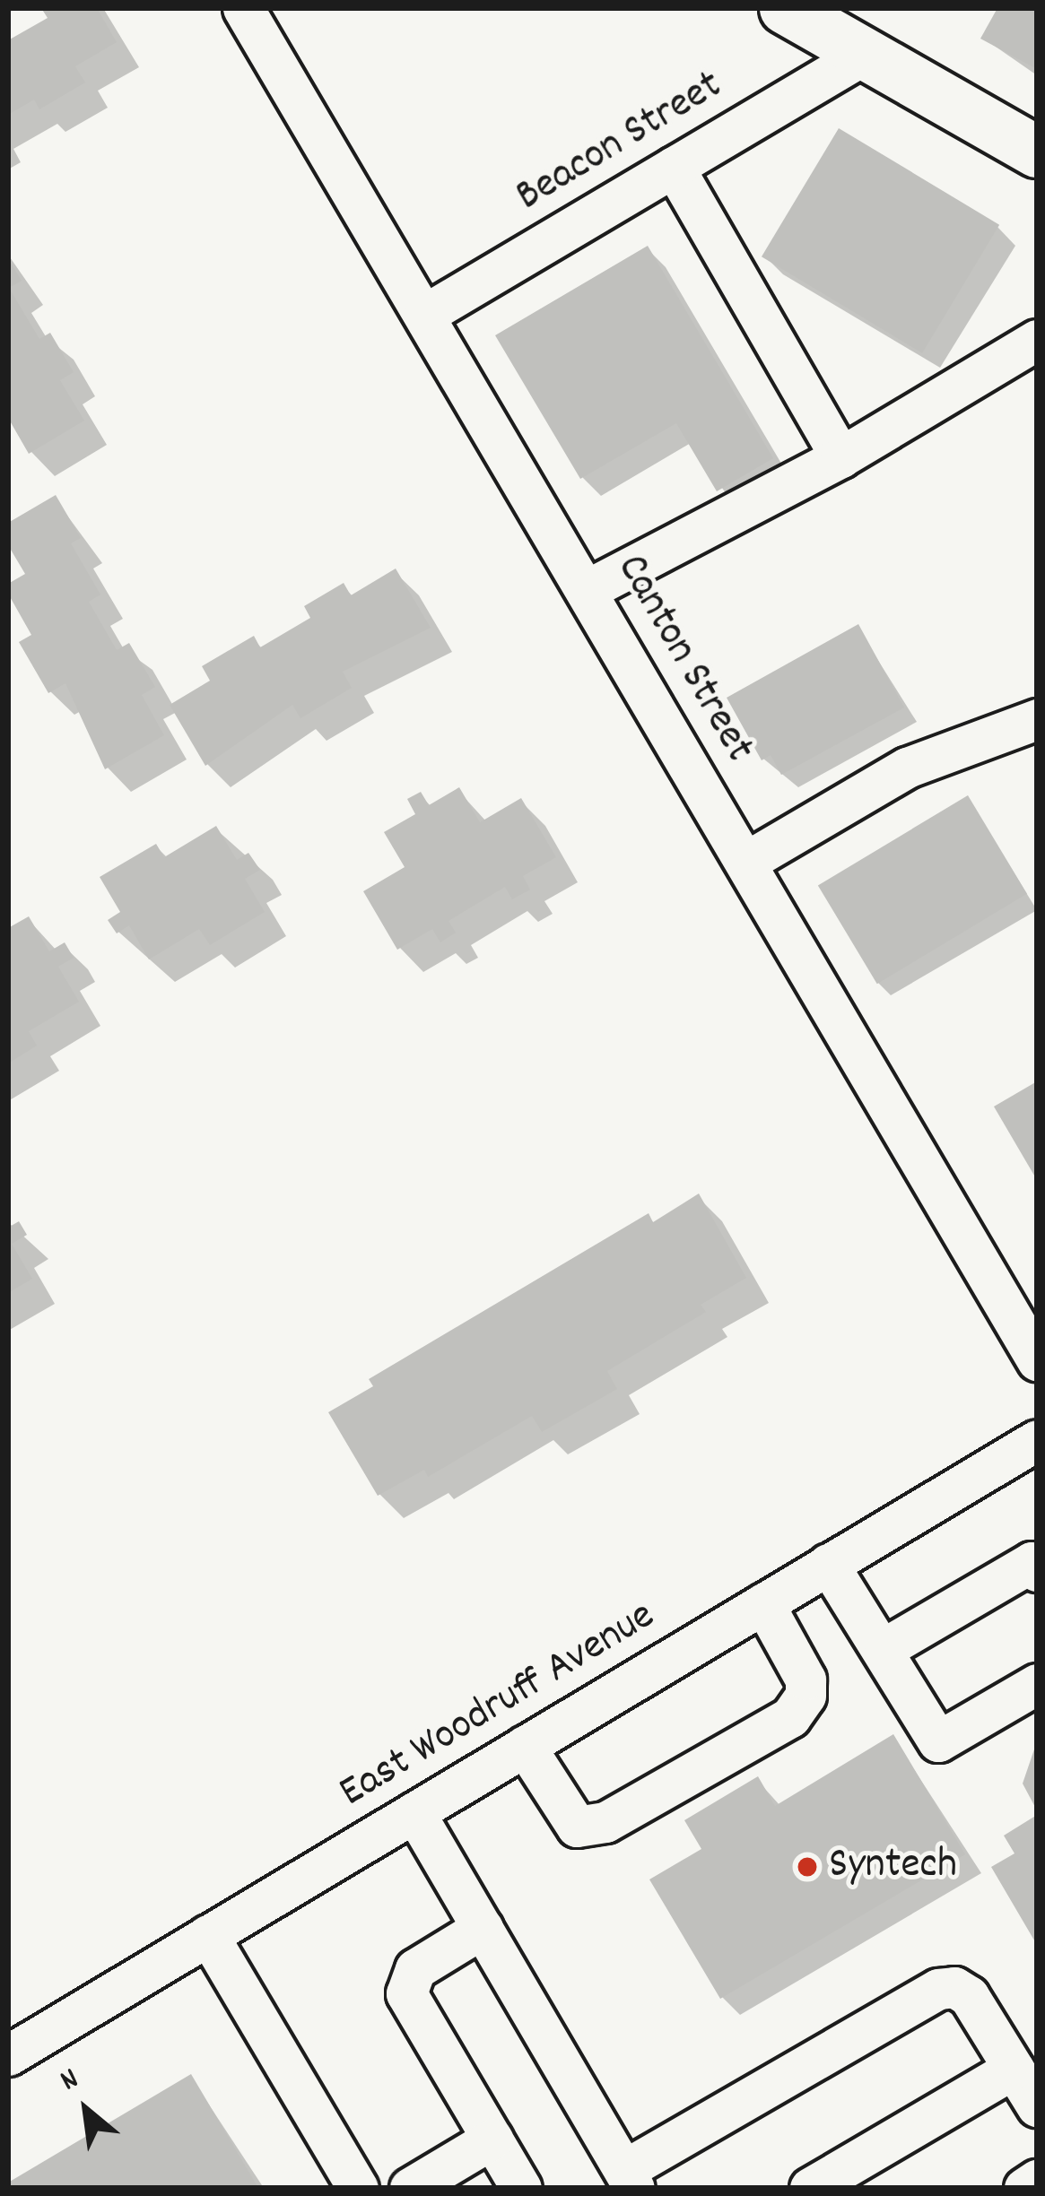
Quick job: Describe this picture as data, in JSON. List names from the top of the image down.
{
  "streets": {
    "street": ["Beacon Street", "Canton Street", "East Woodruff Avenue"]
  },
  "crossings": [
    ["Beacon Street", "Canton Street"]
  ],
  "places": ["Syntech"],
  "north": "top left"
}
